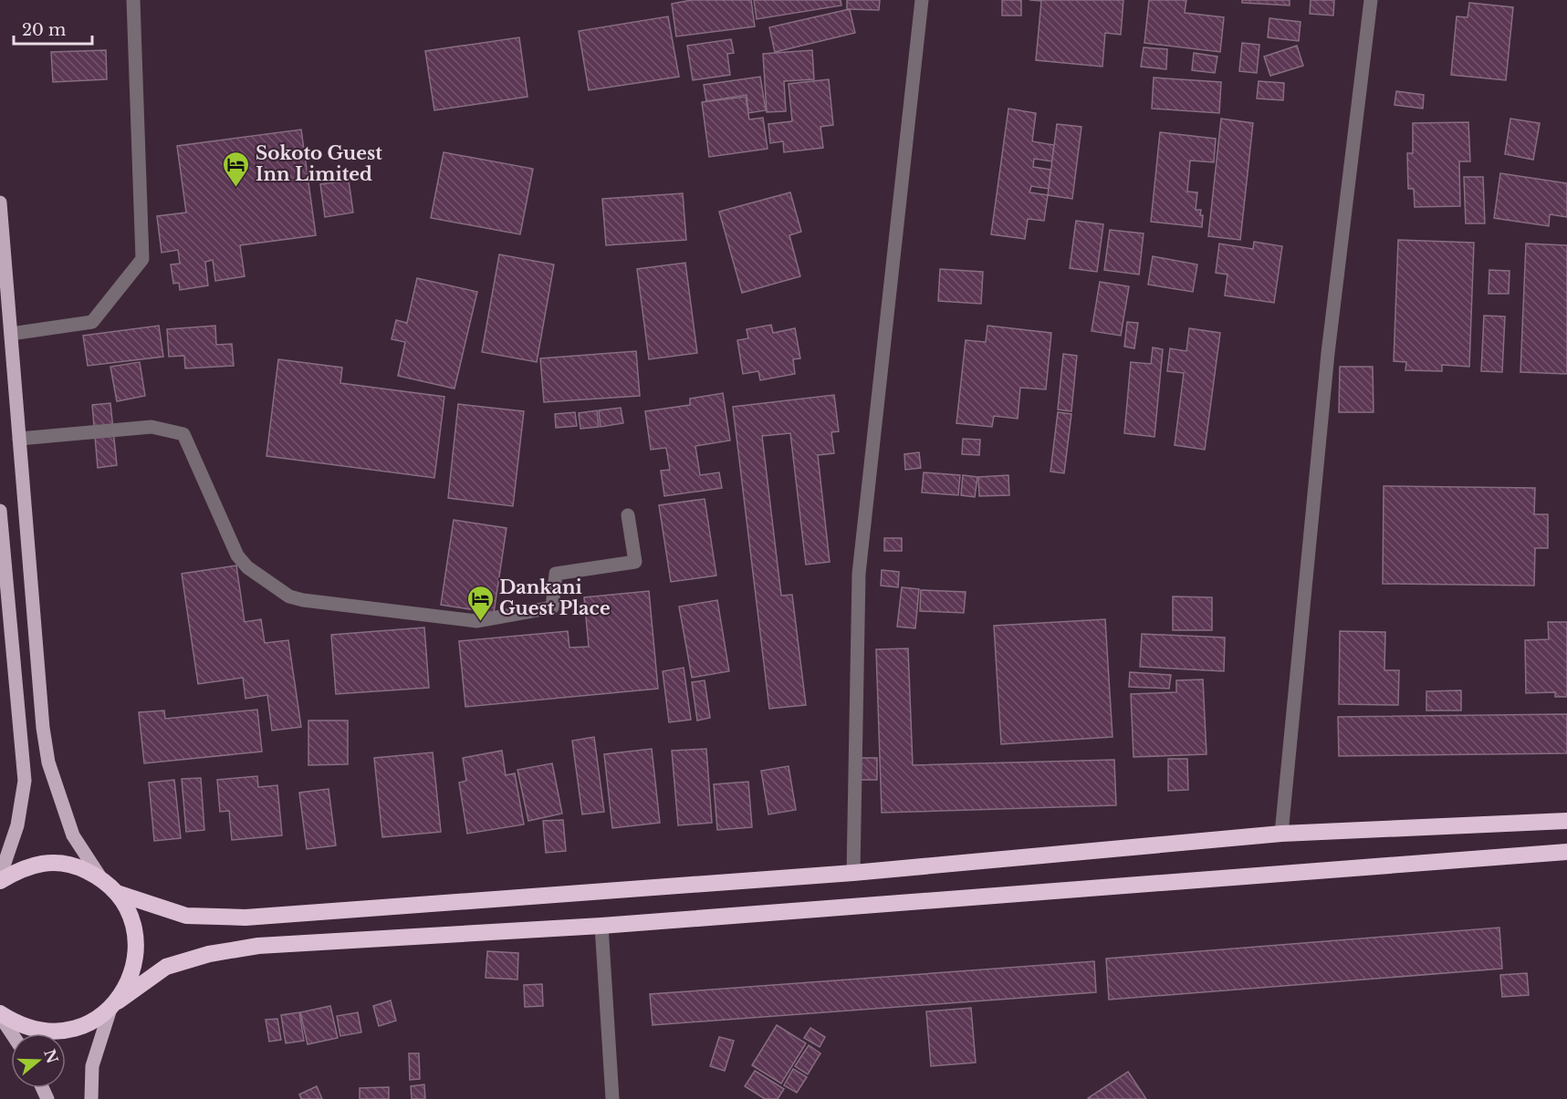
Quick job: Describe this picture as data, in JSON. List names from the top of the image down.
{
  "places": {
    "hotel": ["Sokoto Guest Inn Limited", "Dankani Guest Place"]
  },
  "scale_bar": "20 m",
  "north": "right"
}
